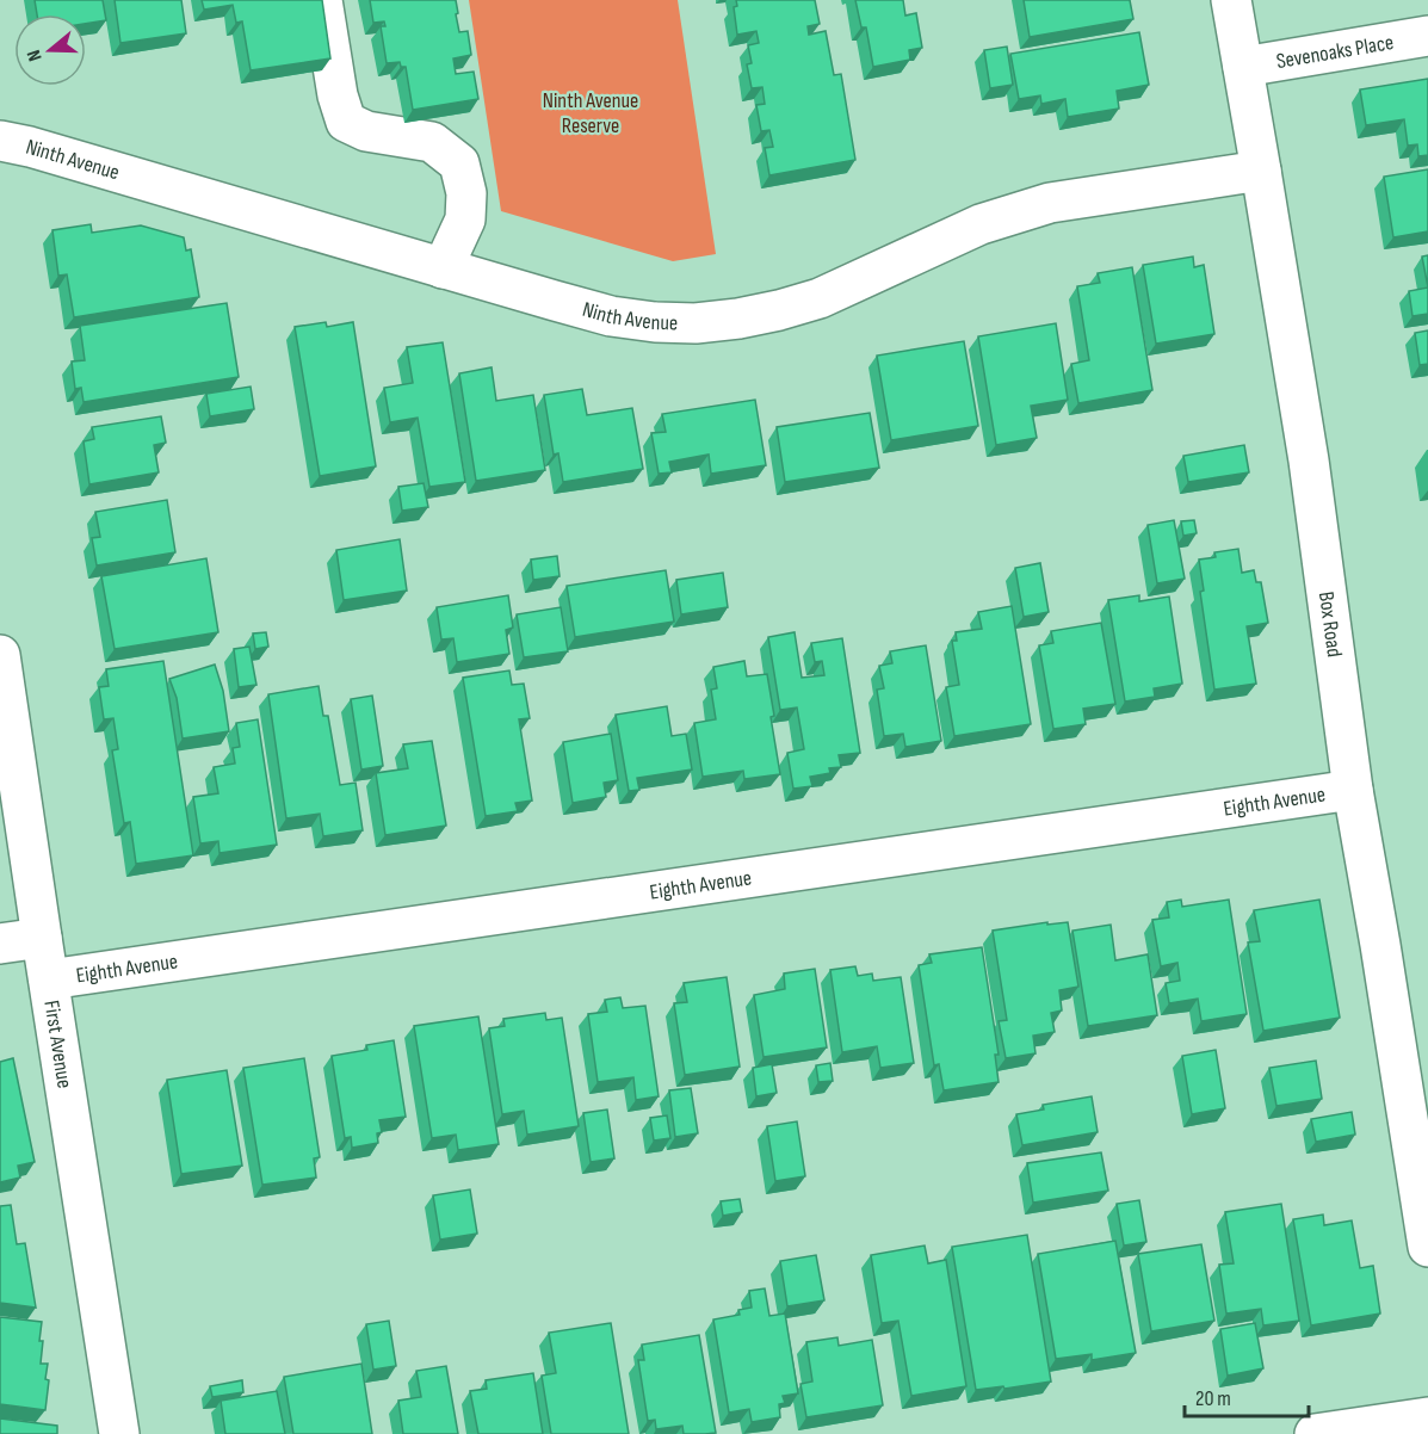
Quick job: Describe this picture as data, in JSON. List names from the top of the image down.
{
  "streets": {
    "street": [
      "Sevenoaks Place",
      "Ninth Avenue",
      "Box Road",
      "Eighth Avenue",
      "First Avenue"
    ]
  },
  "crossings": [
    ["Sevenoaks Place", "Box Road"],
    ["Ninth Avenue", "Box Road"],
    ["Box Road", "Eighth Avenue"],
    ["Eighth Avenue", "First Avenue"]
  ],
  "parks": ["Ninth Avenue Reserve"],
  "scale_bar": "20 m",
  "north": "left"
}
